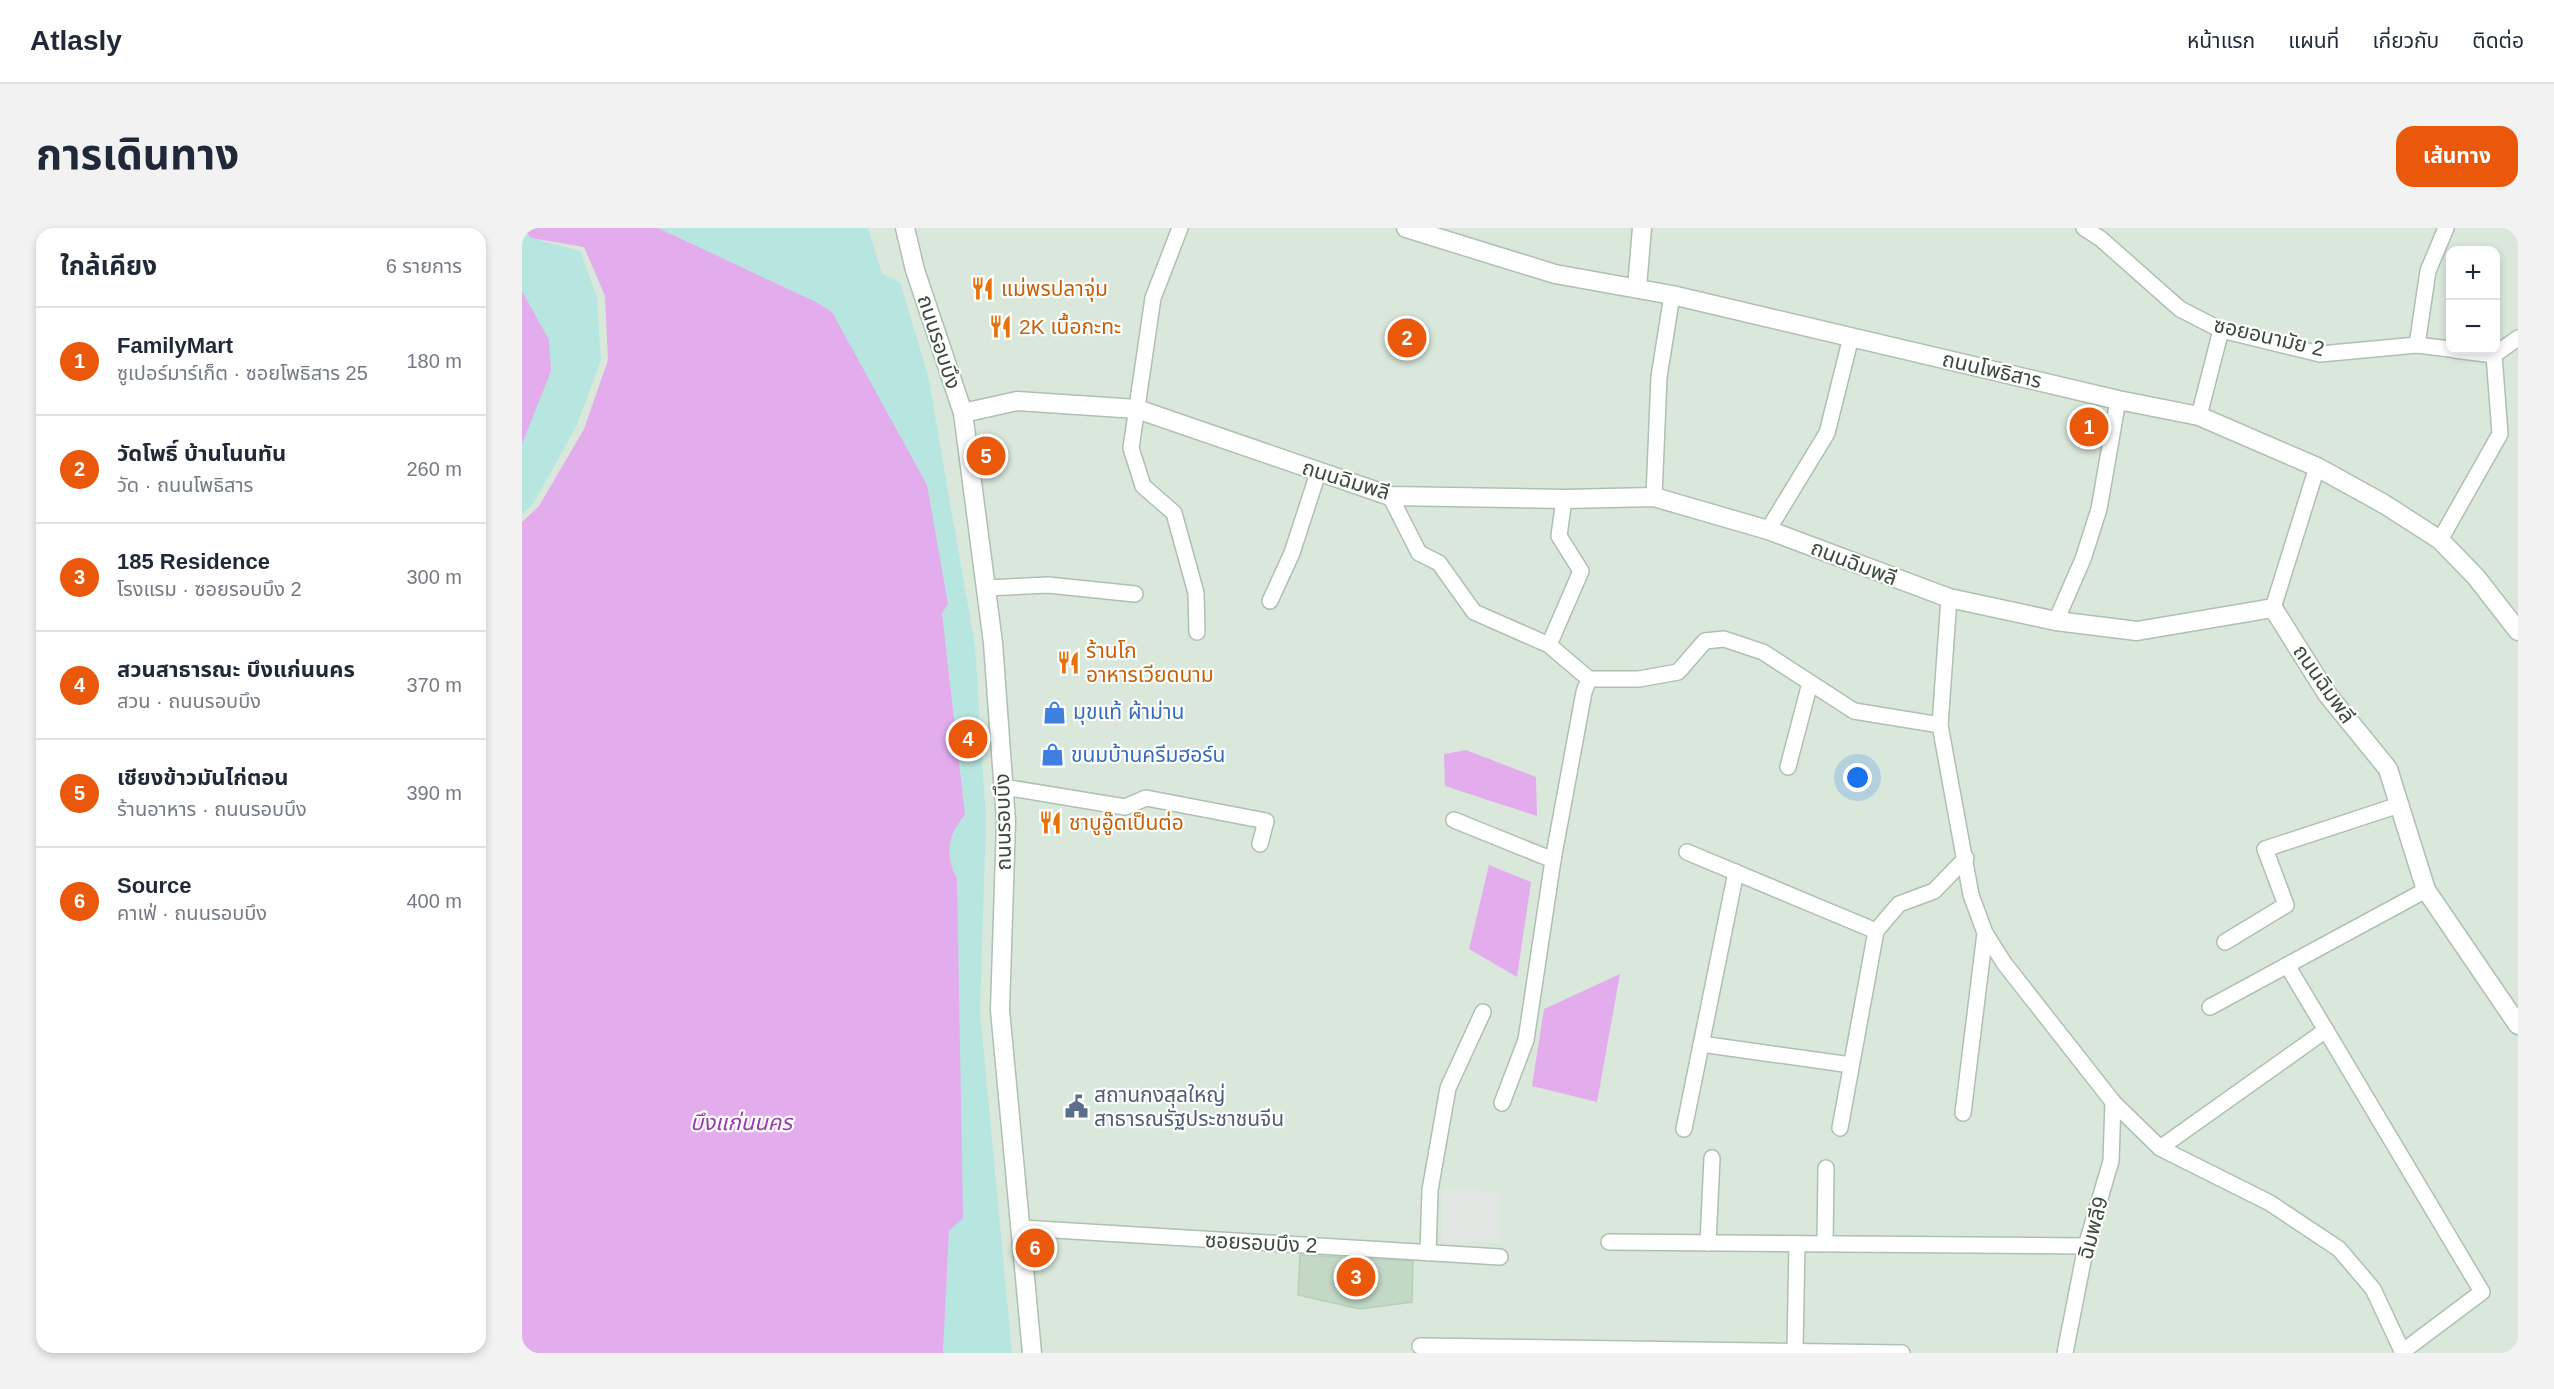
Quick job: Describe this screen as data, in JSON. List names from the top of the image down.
{
  "streets": {
    "street": [
      "ซอยอนามัย 2",
      "ถนนรอบบึง",
      "ถนนโพธิสาร",
      "ถนนฉิมพลี",
      "ฉิมพลี9",
      "ซอยรอบบึง 2"
    ]
  },
  "crossings": [
    ["ถนนรอบบึง", "ถนนฉิมพลี"],
    ["ถนนรอบบึง", "ซอยรอบบึง 2"]
  ],
  "water": ["บึงแก่นนคร"],
  "places": {
    "restaurant": [
      "แม่พรปลาจุ่ม",
      "2K เนื้อกะทะ",
      "ร้านโก อาหารเวียดนาม",
      "ชาบูอู๊ดเป็นต่อ"
    ],
    "shop": ["มุขแท้ ผ้าม่าน", "ขนมบ้านครีมฮอร์น"],
    "public building": ["สถานกงสุลใหญ่ สาธารณรัฐประชาชนจีน"]
  },
  "page": {
    "header": "Atlasly",
    "nav": [
      "หน้าแรก",
      "แผนที่",
      "เกี่ยวกับ",
      "ติดต่อ"
    ],
    "title": "การเดินทาง",
    "buttons": "เส้นทาง",
    "heading": ["ใกล้เคียง", "6 รายการ"],
    "map_buttons": ["+", "−"],
    "list": [
      {
        "mark": "1",
        "name": "FamilyMart",
        "note": "ซูเปอร์มาร์เก็ต · ซอยโพธิสาร 25",
        "value": "180 m"
      },
      {
        "mark": "2",
        "name": "วัดโพธิ์ บ้านโนนทัน",
        "note": "วัด · ถนนโพธิสาร",
        "value": "260 m"
      },
      {
        "mark": "3",
        "name": "185 Residence",
        "note": "โรงแรม · ซอยรอบบึง 2",
        "value": "300 m"
      },
      {
        "mark": "4",
        "name": "สวนสาธารณะ บึงแก่นนคร",
        "note": "สวน · ถนนรอบบึง",
        "value": "370 m"
      },
      {
        "mark": "5",
        "name": "เชียงข้าวมันไก่ตอน",
        "note": "ร้านอาหาร · ถนนรอบบึง",
        "value": "390 m"
      },
      {
        "mark": "6",
        "name": "Source",
        "note": "คาเฟ่ · ถนนรอบบึง",
        "value": "400 m"
      }
    ],
    "pins": [
      "2",
      "1",
      "5",
      "4",
      "6",
      "3"
    ]
  }
}
